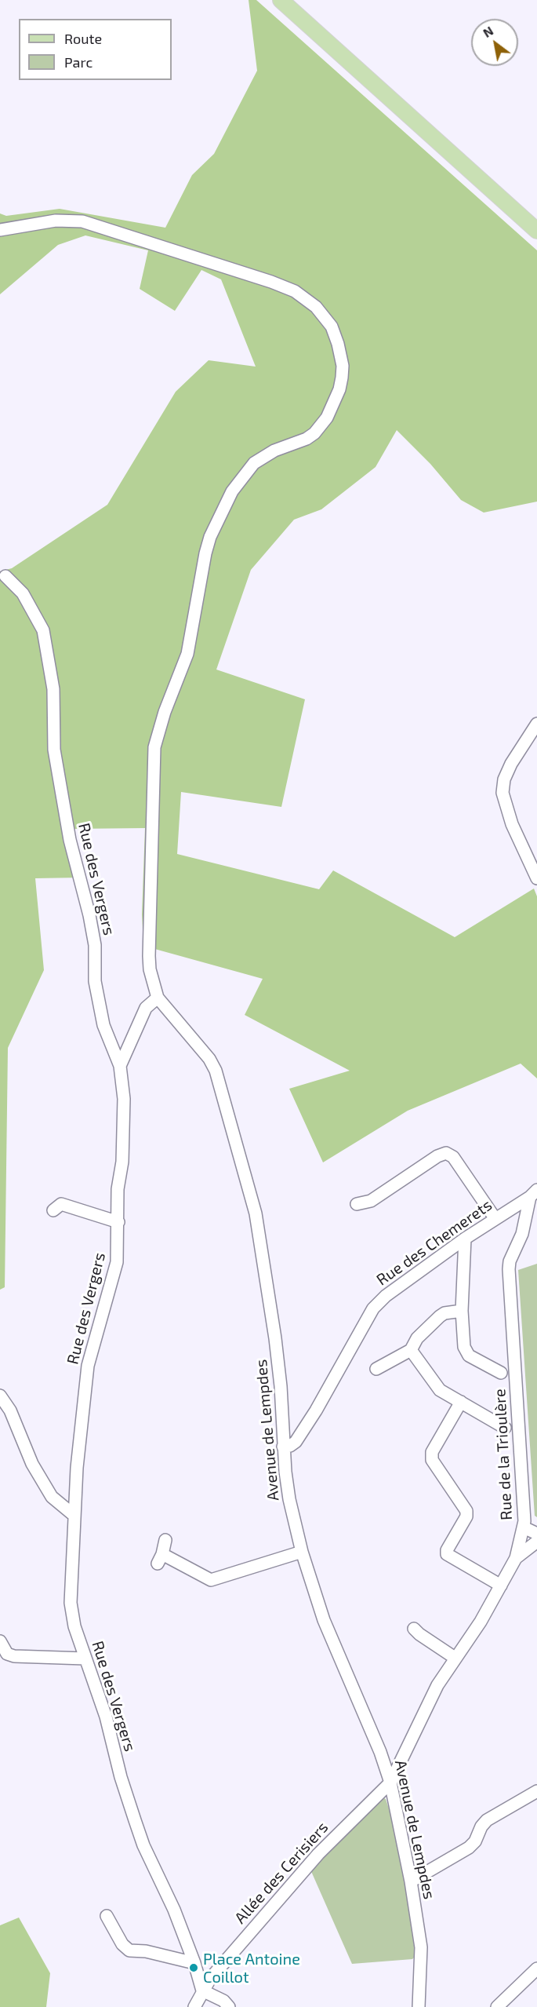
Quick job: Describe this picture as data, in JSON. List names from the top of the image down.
{
  "streets": {
    "street": [
      "Rue des Vergers",
      "Rue des Chemerets",
      "Avenue de Lempdes",
      "Rue de la Trioulère",
      "Allée des Cerisiers"
    ]
  },
  "crossings": [
    ["Rue des Vergers", "Allée des Cerisiers"],
    ["Rue des Chemerets", "Avenue de Lempdes"],
    ["Rue des Chemerets", "Rue de la Trioulère"],
    ["Avenue de Lempdes", "Rue de la Trioulère"],
    ["Avenue de Lempdes", "Allée des Cerisiers"],
    ["Rue de la Trioulère", "Allée des Cerisiers"]
  ],
  "places": ["Place Antoine Coillot"],
  "legend": ["Route", "Parc"],
  "north": "top left"
}
